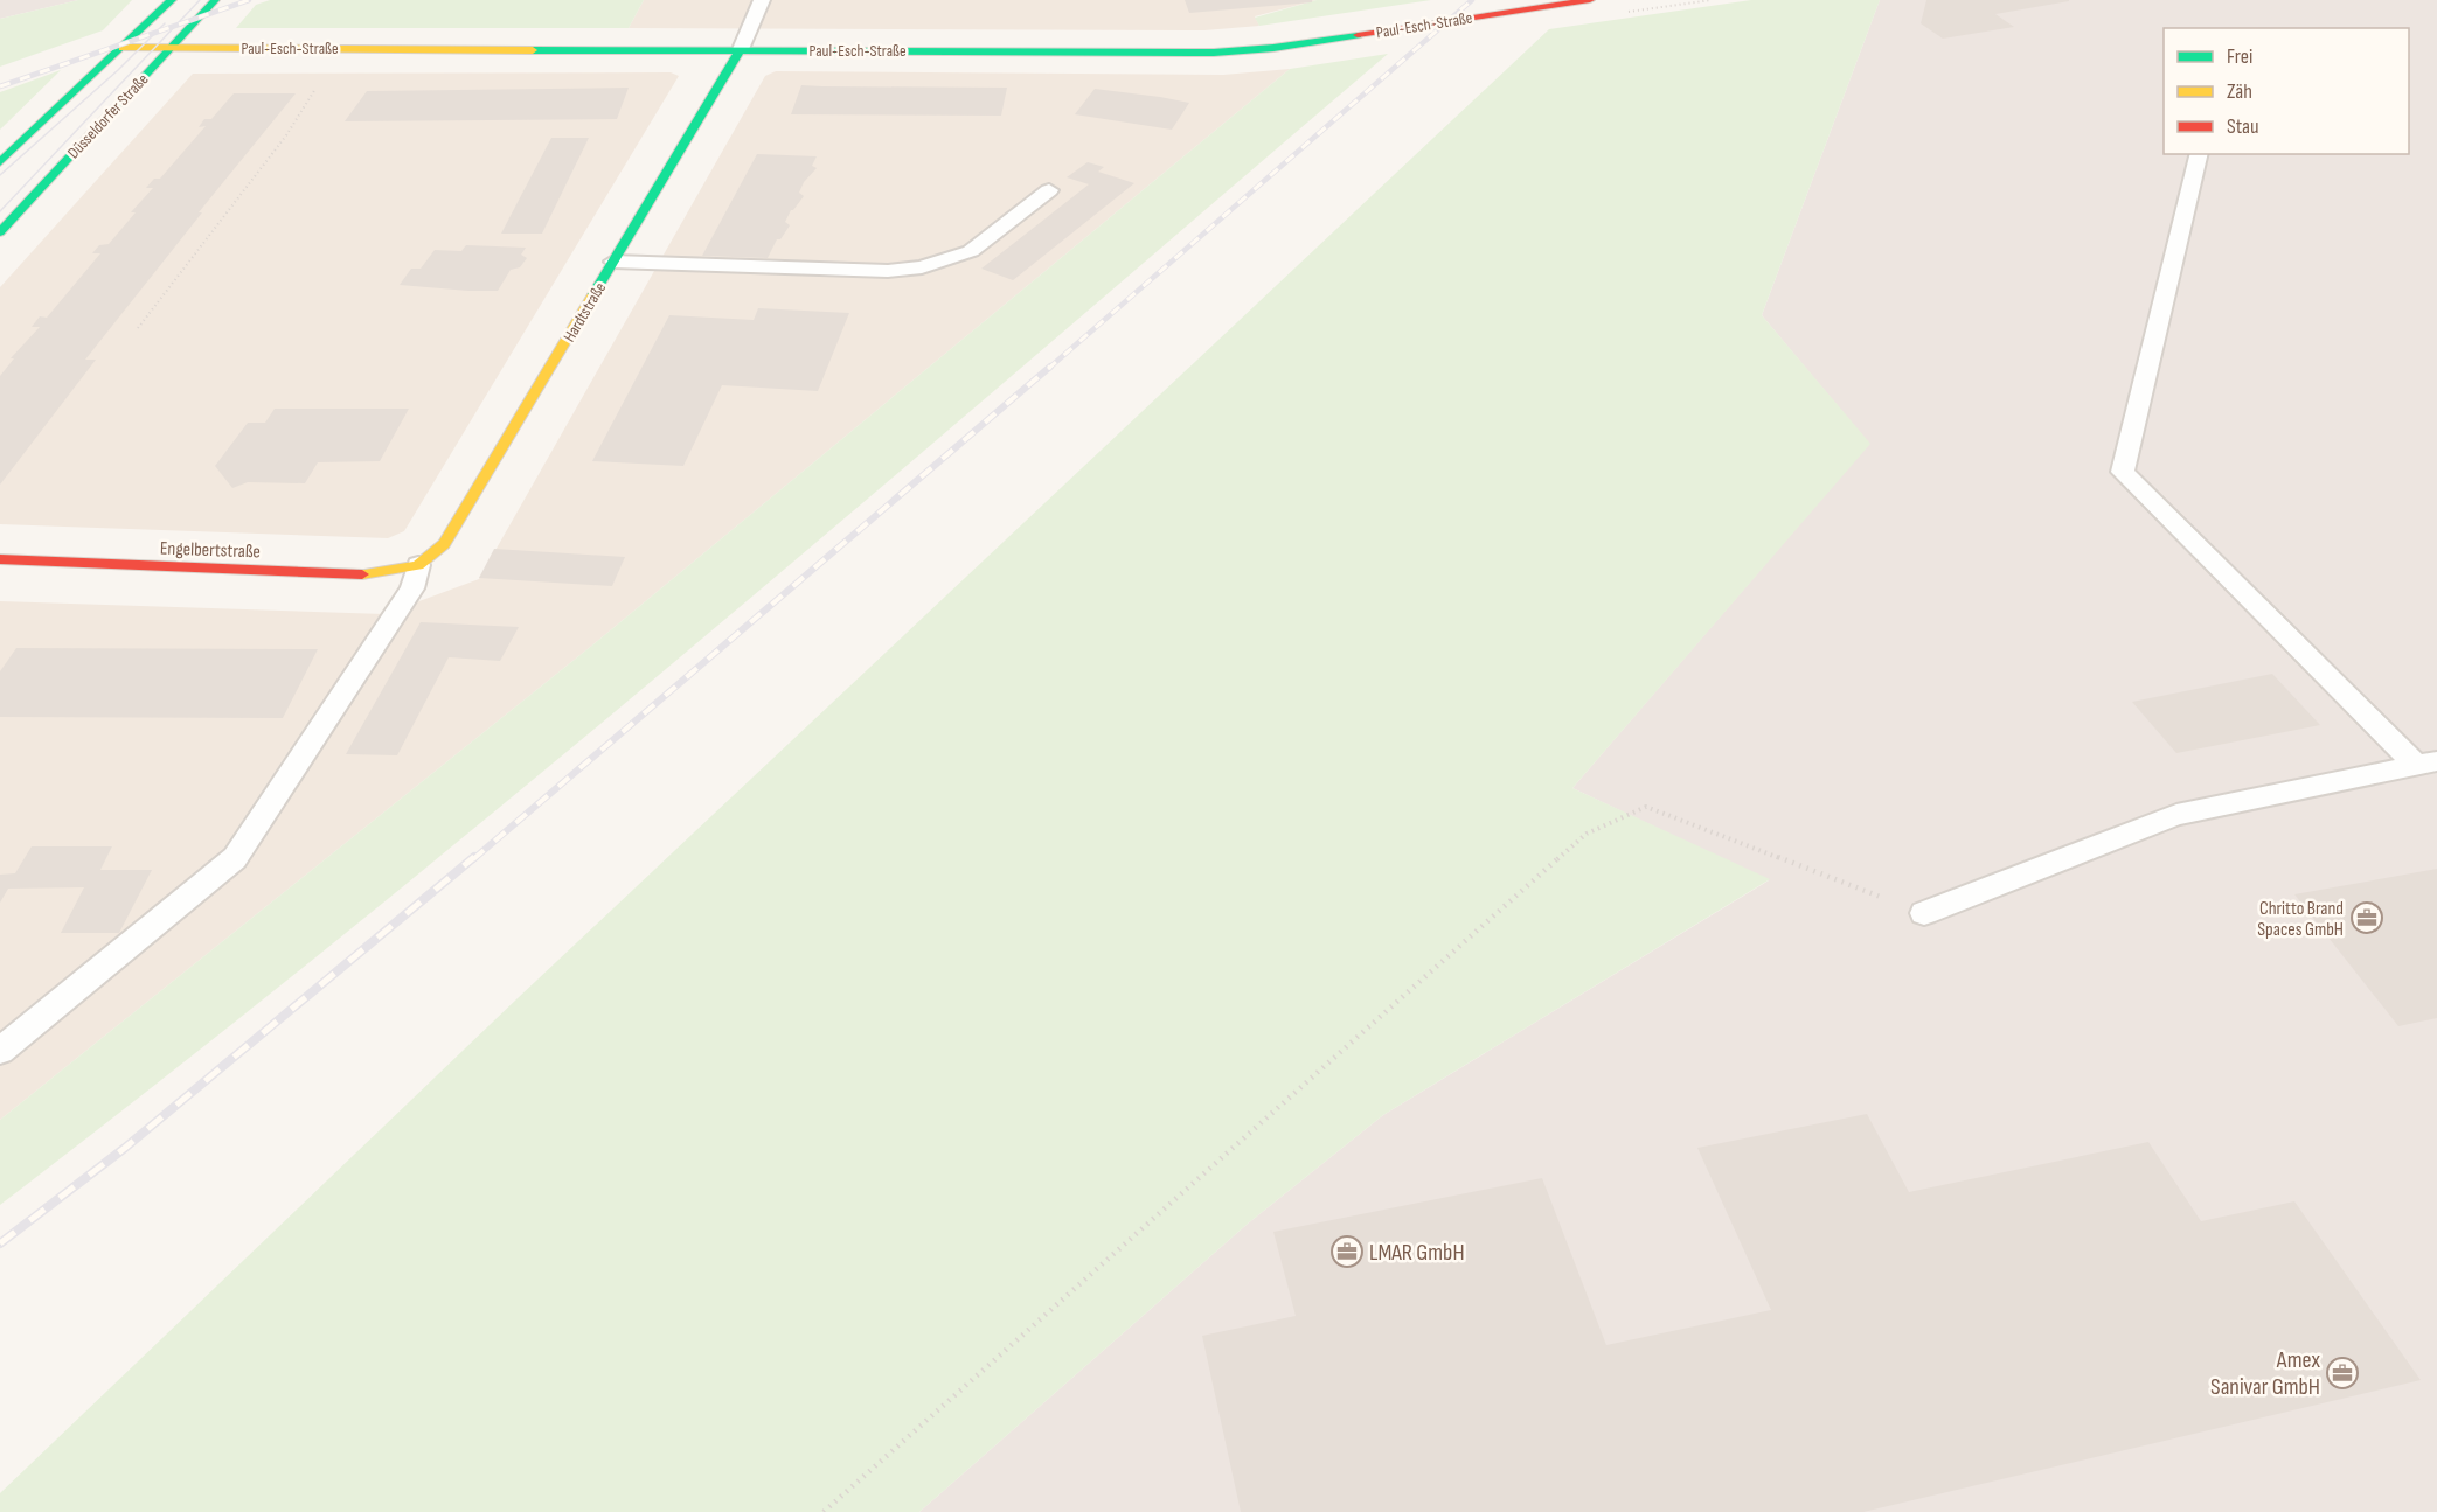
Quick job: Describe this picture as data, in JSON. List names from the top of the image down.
{
  "streets": {
    "street": [
      "Paul-Esch-Straße",
      "Düsseldorfer Straße",
      "Hardtstraße",
      "Engelbertstraße"
    ]
  },
  "crossings": [
    ["Paul-Esch-Straße", "Düsseldorfer Straße"],
    ["Paul-Esch-Straße", "Hardtstraße"],
    ["Hardtstraße", "Engelbertstraße"]
  ],
  "places": {
    "office": ["Chritto Brand Spaces GmbH", "LMAR GmbH", "Amex Sanivar GmbH"]
  },
  "legend": ["Frei", "Zäh", "Stau"]
}
